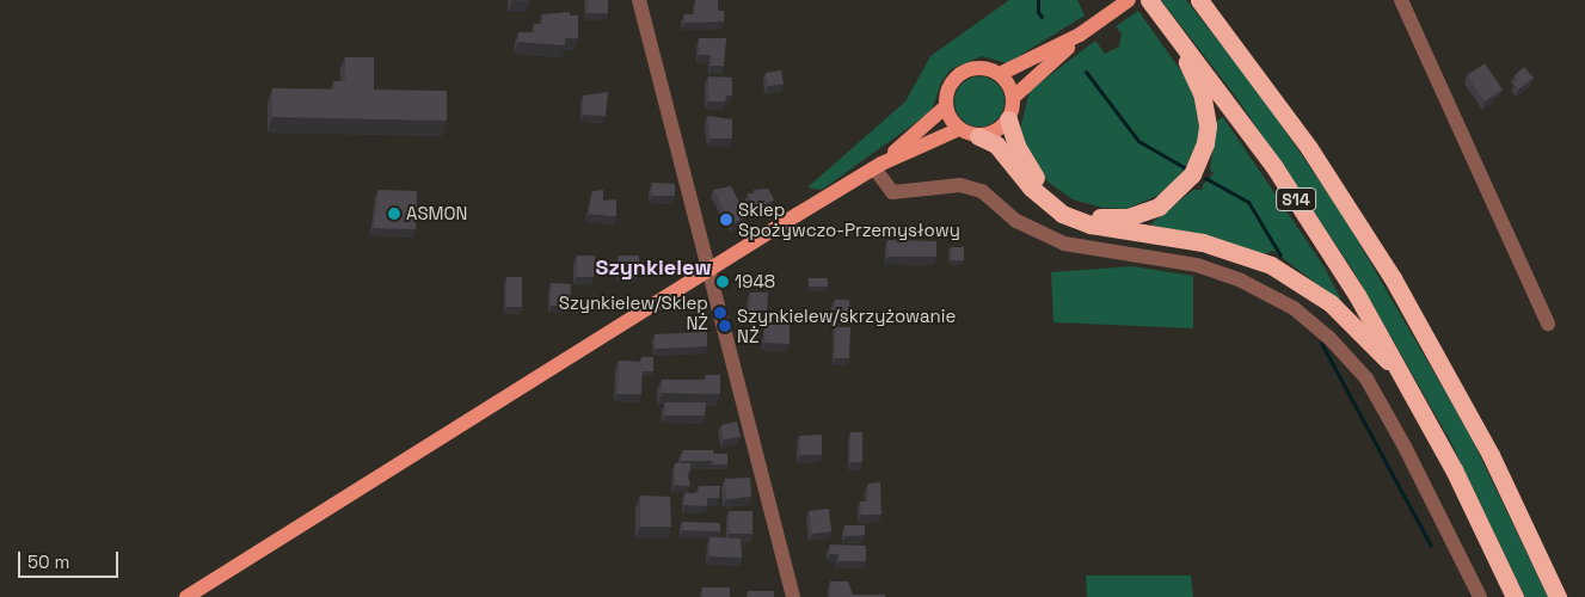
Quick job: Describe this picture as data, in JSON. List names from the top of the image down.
{
  "streets": {
    "highway": ["S14"]
  },
  "districts": ["Szynkielew"],
  "places": [
    "ASMON",
    "Sklep Spożywczo-Przemysłowy",
    "1948",
    "Szynkielew/Sklep NŻ",
    "Szynkielew/skrzyżowanie NŻ"
  ],
  "scale_bar": "50 m"
}
